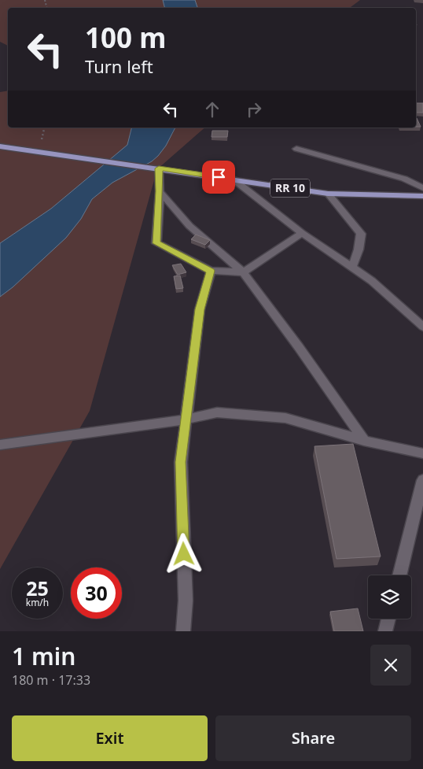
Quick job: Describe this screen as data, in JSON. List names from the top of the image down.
{
  "streets": {
    "main road": ["RR 10"]
  },
  "page": {
    "turn": ["100 m", "Turn left"],
    "speed": "25 km/h",
    "limit": "30",
    "heading": ["1 min", "180 m · 17:33"],
    "buttons": ["Exit", "Share"]
  }
}
